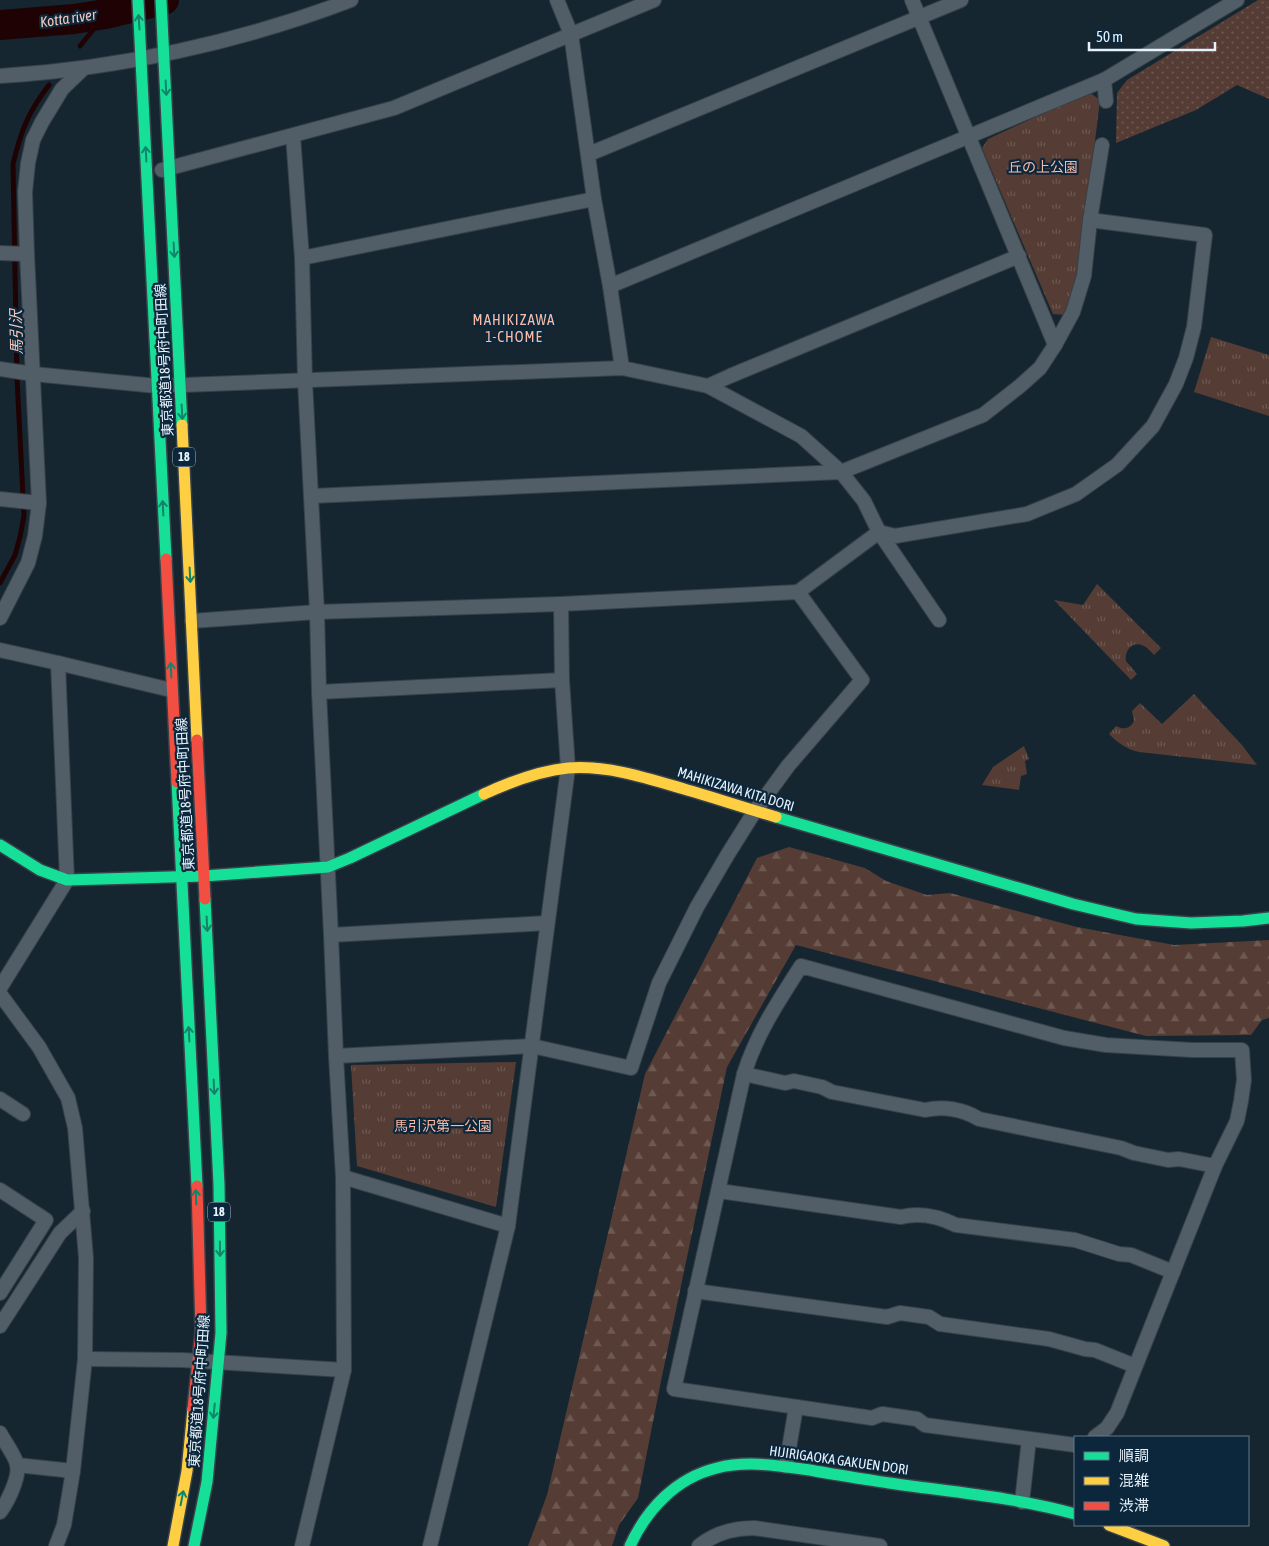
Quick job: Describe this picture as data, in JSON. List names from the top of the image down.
{
  "streets": {
    "main road": [
      "東京都道18号府中町田線",
      "18",
      "MAHIKIZAWA KITA DORI",
      "HIJIRIGAOKA GAKUEN DORI"
    ]
  },
  "crossings": [
    ["東京都道18号府中町田線", "18"],
    ["東京都道18号府中町田線", "MAHIKIZAWA KITA DORI"]
  ],
  "districts": ["MAHIKIZAWA 1-CHOME"],
  "water": ["Kotta river", "馬引沢"],
  "parks": ["丘の上公園", "馬引沢第一公園"],
  "legend": ["順調", "混雑", "渋滞"],
  "scale_bar": "50 m"
}
